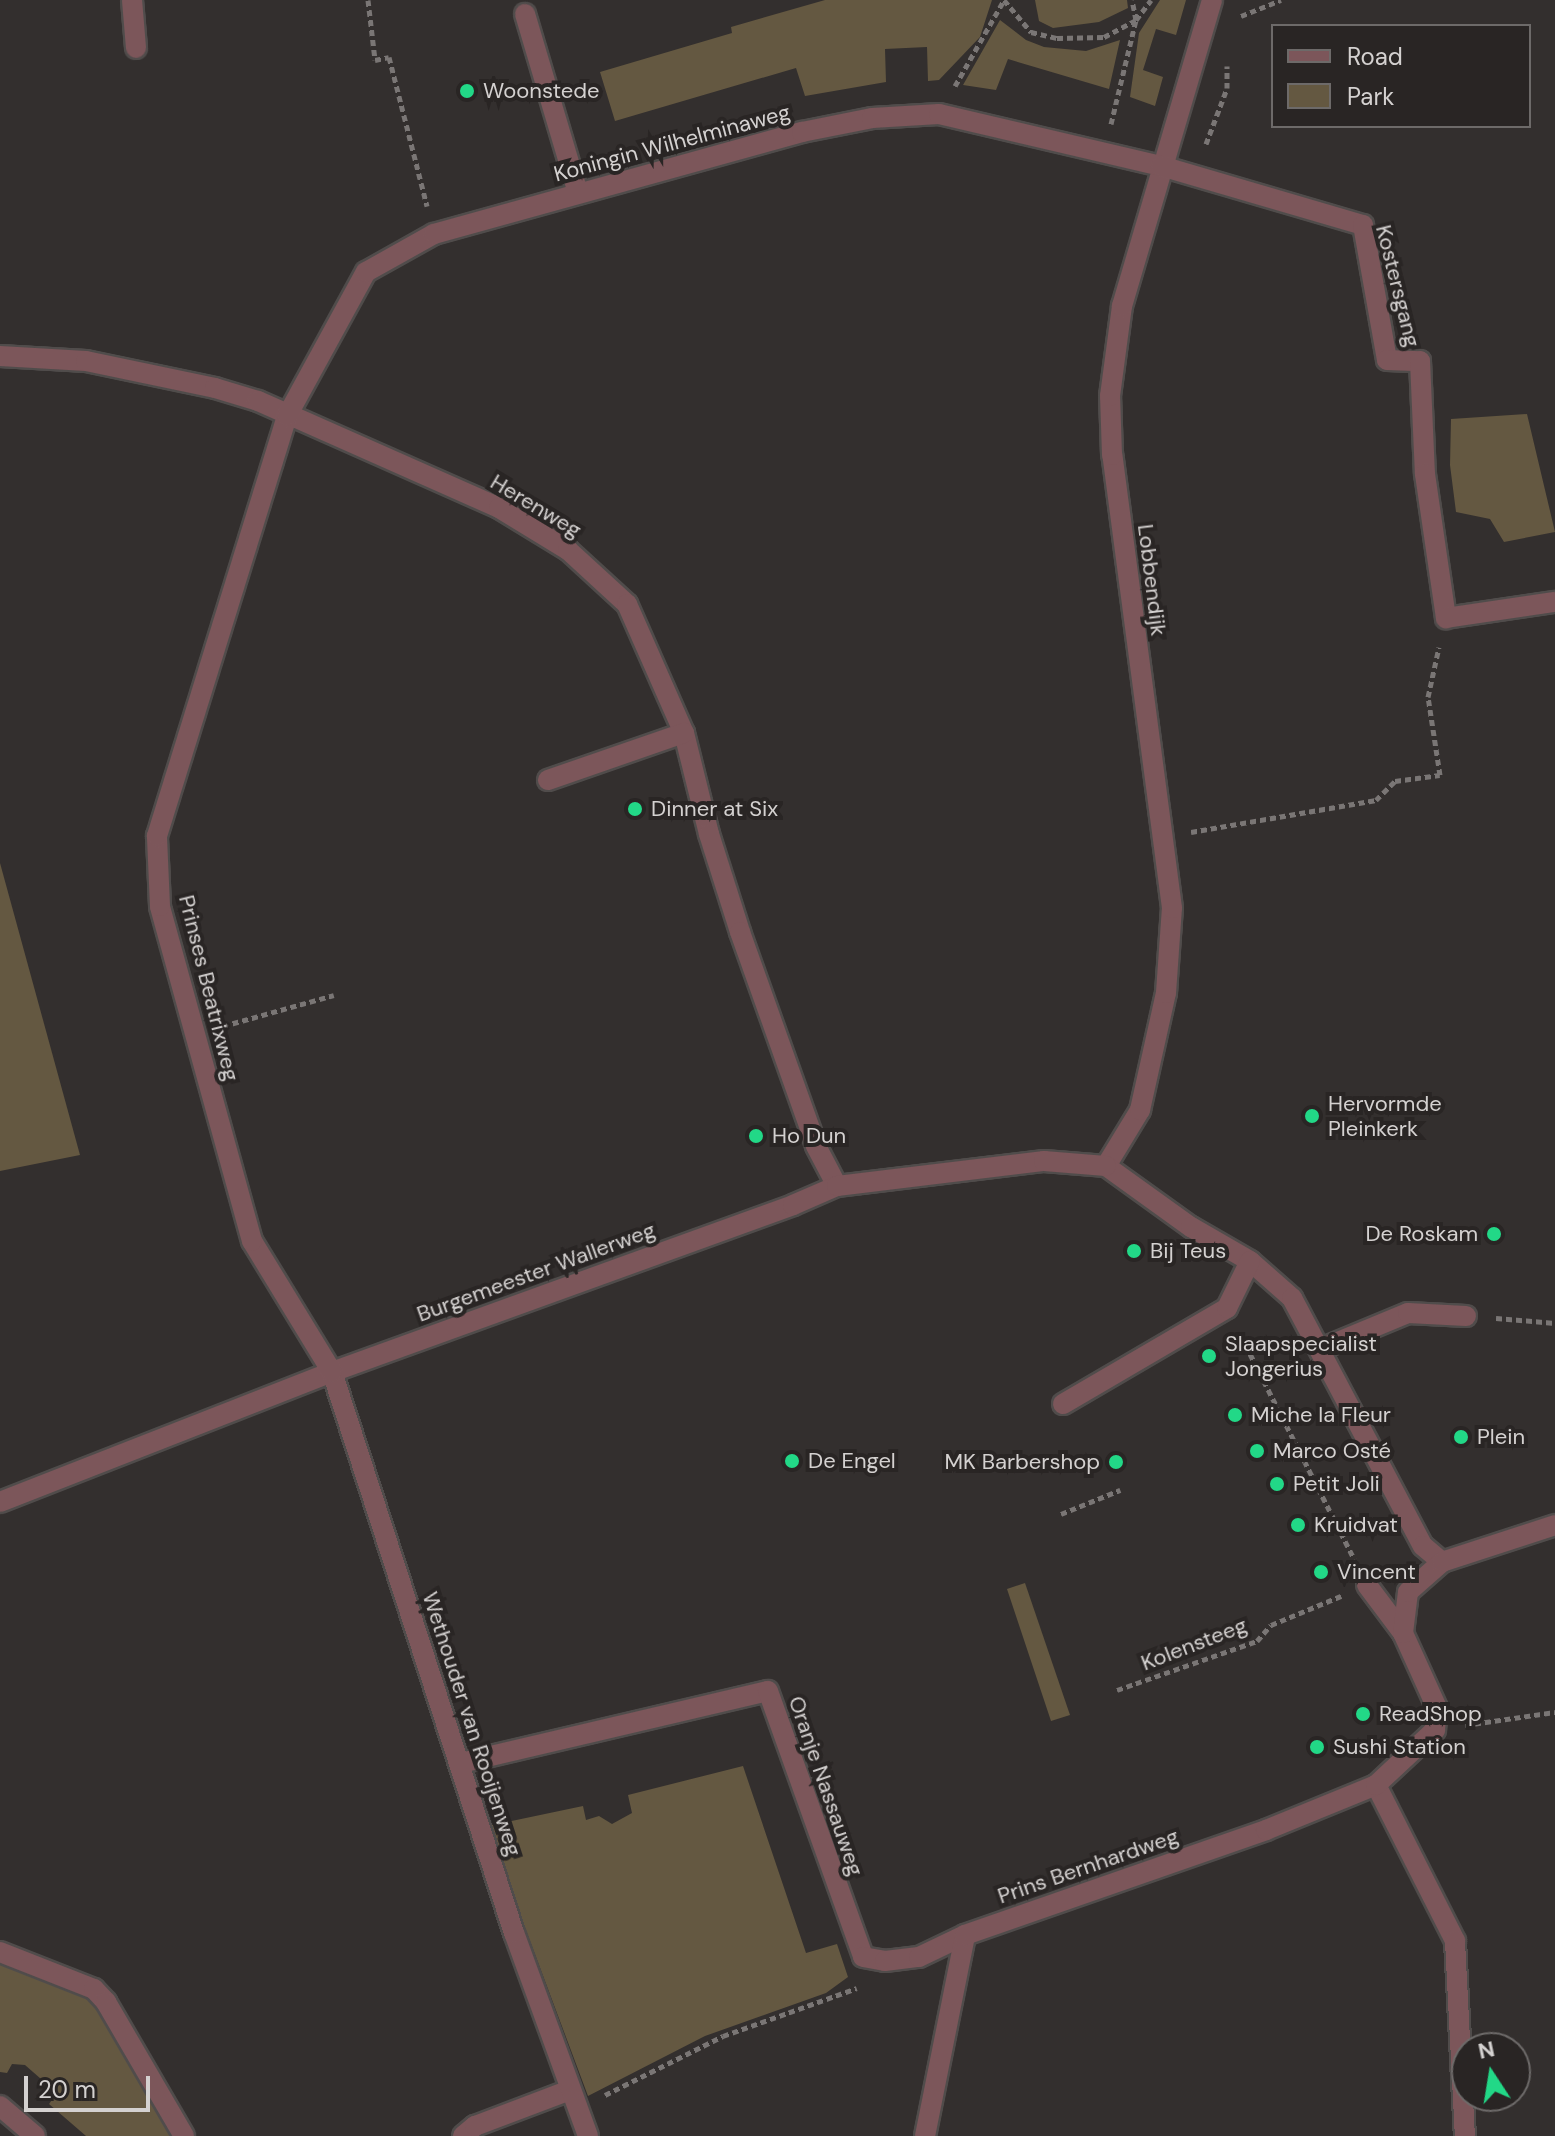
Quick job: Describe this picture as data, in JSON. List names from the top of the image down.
{
  "streets": {
    "street": [
      "Koningin Wilhelminaweg",
      "Kostersgang",
      "Herenweg",
      "Lobbendijk",
      "Prinses Beatrixweg",
      "Burgemeester Wallerweg",
      "Wethouder van Rooijenweg",
      "Oranje Nassauweg",
      "Prins Bernhardweg"
    ],
    "path": ["Kolensteeg"]
  },
  "crossings": [
    ["Koningin Wilhelminaweg", "Kostersgang"],
    ["Koningin Wilhelminaweg", "Herenweg"],
    ["Koningin Wilhelminaweg", "Lobbendijk"],
    ["Koningin Wilhelminaweg", "Prinses Beatrixweg"],
    ["Kostersgang", "Lobbendijk"],
    ["Herenweg", "Prinses Beatrixweg"],
    ["Herenweg", "Burgemeester Wallerweg"],
    ["Lobbendijk", "Burgemeester Wallerweg"],
    ["Prinses Beatrixweg", "Burgemeester Wallerweg"],
    ["Prinses Beatrixweg", "Wethouder van Rooijenweg"],
    ["Burgemeester Wallerweg", "Wethouder van Rooijenweg"],
    ["Wethouder van Rooijenweg", "Oranje Nassauweg"]
  ],
  "places": [
    "Woonstede",
    "Dinner at Six",
    "Hervormde Pleinkerk",
    "Ho Dun",
    "De Roskam",
    "Bij Teus",
    "Slaapspecialist Jongerius",
    "Miche la Fleur",
    "Plein",
    "Marco Osté",
    "De Engel",
    "MK Barbershop",
    "Petit Joli",
    "Kruidvat",
    "Vincent",
    "ReadShop",
    "Sushi Station"
  ],
  "legend": ["Road", "Park"],
  "scale_bar": "20 m",
  "north": "top"
}
